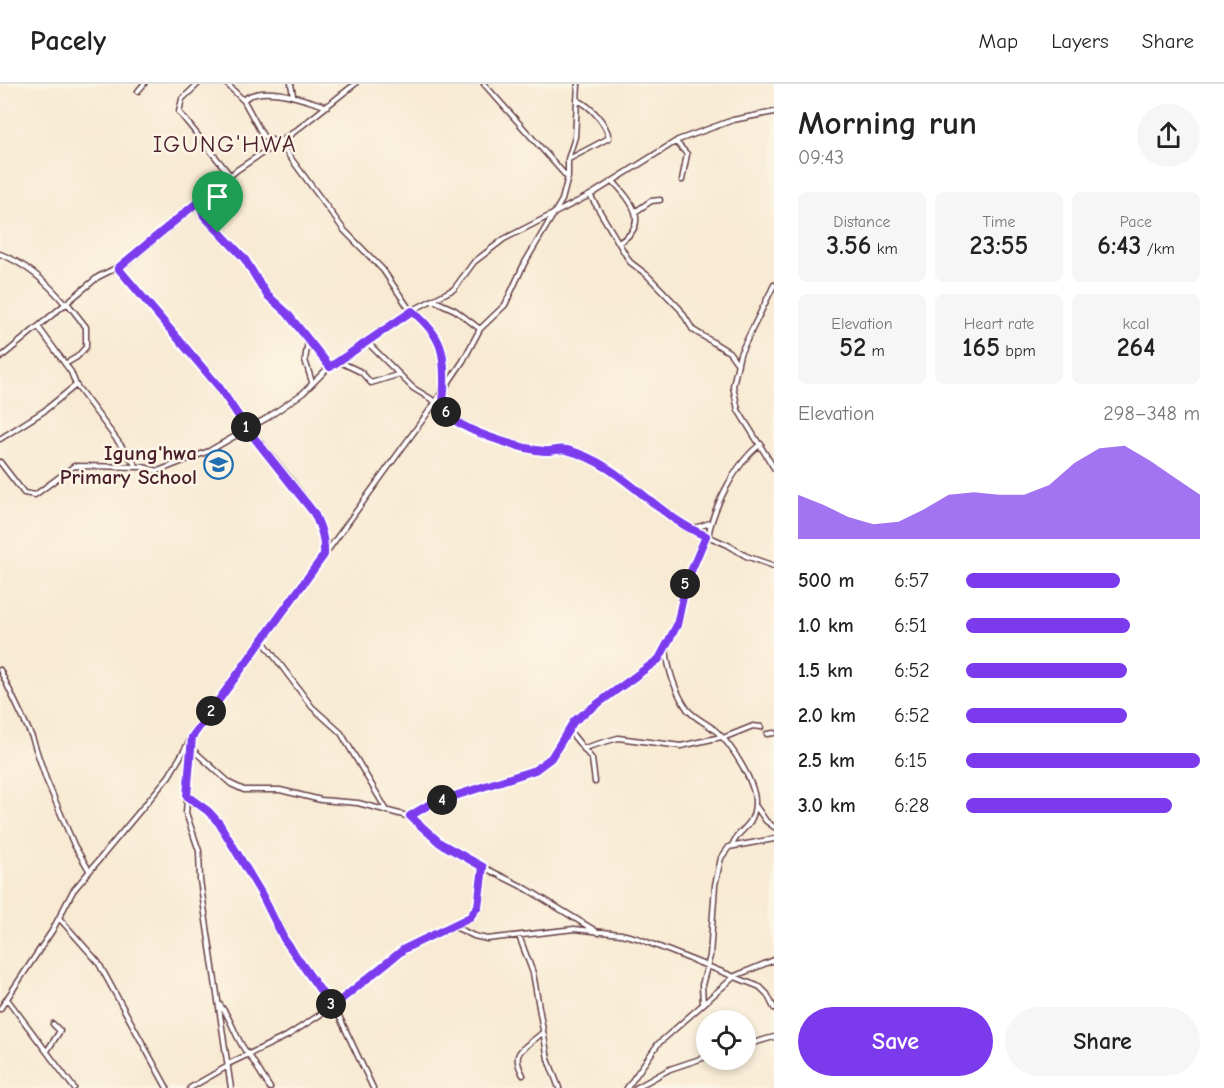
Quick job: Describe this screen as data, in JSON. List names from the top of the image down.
{
  "districts": ["IGUNG'HWA"],
  "places": {
    "school or university": ["Igung'hwa Primary School"]
  },
  "page": {
    "header": "Pacely",
    "nav": ["Map", "Layers", "Share"],
    "heading": ["Morning run", "09:43"],
    "stats": [
      ["Distance", "3.56 km"],
      ["Time", "23:55"],
      ["Pace", "6:43 /km"],
      ["Elevation", "52 m"],
      ["Heart rate", "165 bpm"],
      ["kcal", "264"]
    ],
    "chart": ["Elevation", "298–348 m"],
    "pins": [
      "6",
      "1",
      "5",
      "2",
      "4",
      "3"
    ],
    "list": [
      {
        "name": "500 m",
        "note": "6:57"
      },
      {
        "name": "1.0 km",
        "note": "6:51"
      },
      {
        "name": "1.5 km",
        "note": "6:52"
      },
      {
        "name": "2.0 km",
        "note": "6:52"
      },
      {
        "name": "2.5 km",
        "note": "6:15"
      },
      {
        "name": "3.0 km",
        "note": "6:28"
      }
    ],
    "buttons": ["Save", "Share"]
  }
}
